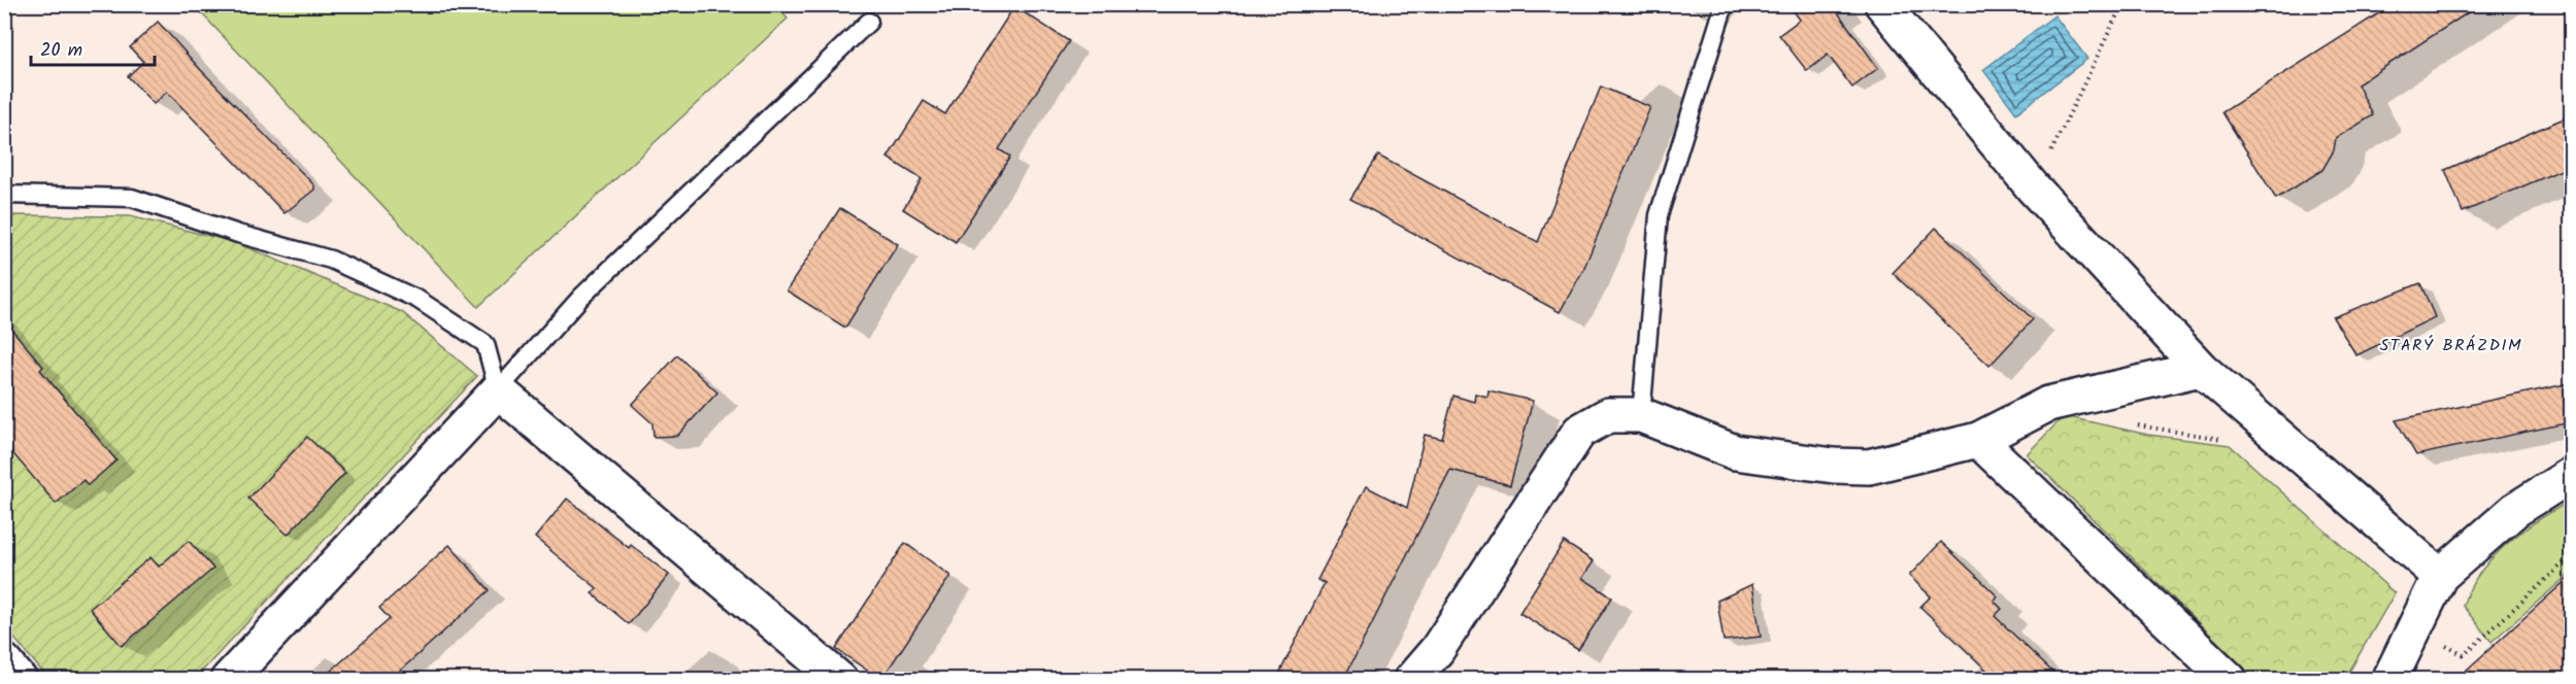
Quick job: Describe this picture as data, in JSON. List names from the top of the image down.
{
  "districts": ["STARÝ BRÁZDIM"],
  "scale_bar": "20 m"
}
